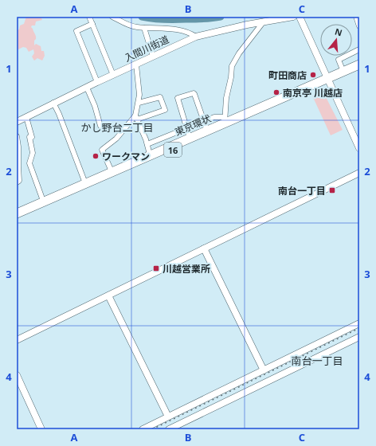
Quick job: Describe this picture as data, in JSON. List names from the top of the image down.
{
  "streets": {
    "highway": ["東京環状", "16"],
    "street": ["入間川街道"]
  },
  "districts": ["かし野台二丁目", "南台一丁目"],
  "places": {
    "other": ["町田商店", "南京亭 川越店", "ワークマン"],
    "transit": ["南台一丁目", "川越営業所"]
  },
  "north": "top",
  "grid": {
    "columns": ["A", "B", "C"],
    "rows": [
      "1",
      "2",
      "3",
      "4"
    ]
  }
}
